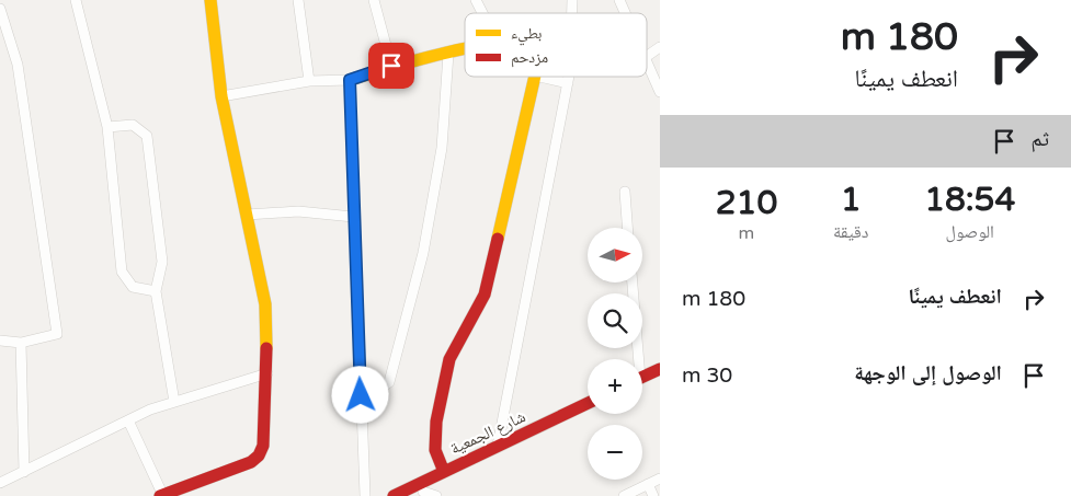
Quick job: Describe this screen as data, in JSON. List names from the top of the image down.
{
  "streets": {
    "street": ["شارع الجمعية"]
  },
  "legend": ["بطيء", "مزدحم"],
  "north": "right",
  "page": {
    "turn": ["180 m", "انعطف يمينًا"],
    "then": "ثم",
    "eta": [
      "18:54",
      "الوصول",
      "1",
      "دقيقة",
      "210",
      "m"
    ],
    "map_buttons": ["+", "−"],
    "list": [
      {
        "name": "انعطف يمينًا",
        "value": "180 m"
      },
      {
        "name": "الوصول إلى الوجهة",
        "value": "30 m"
      }
    ]
  }
}
